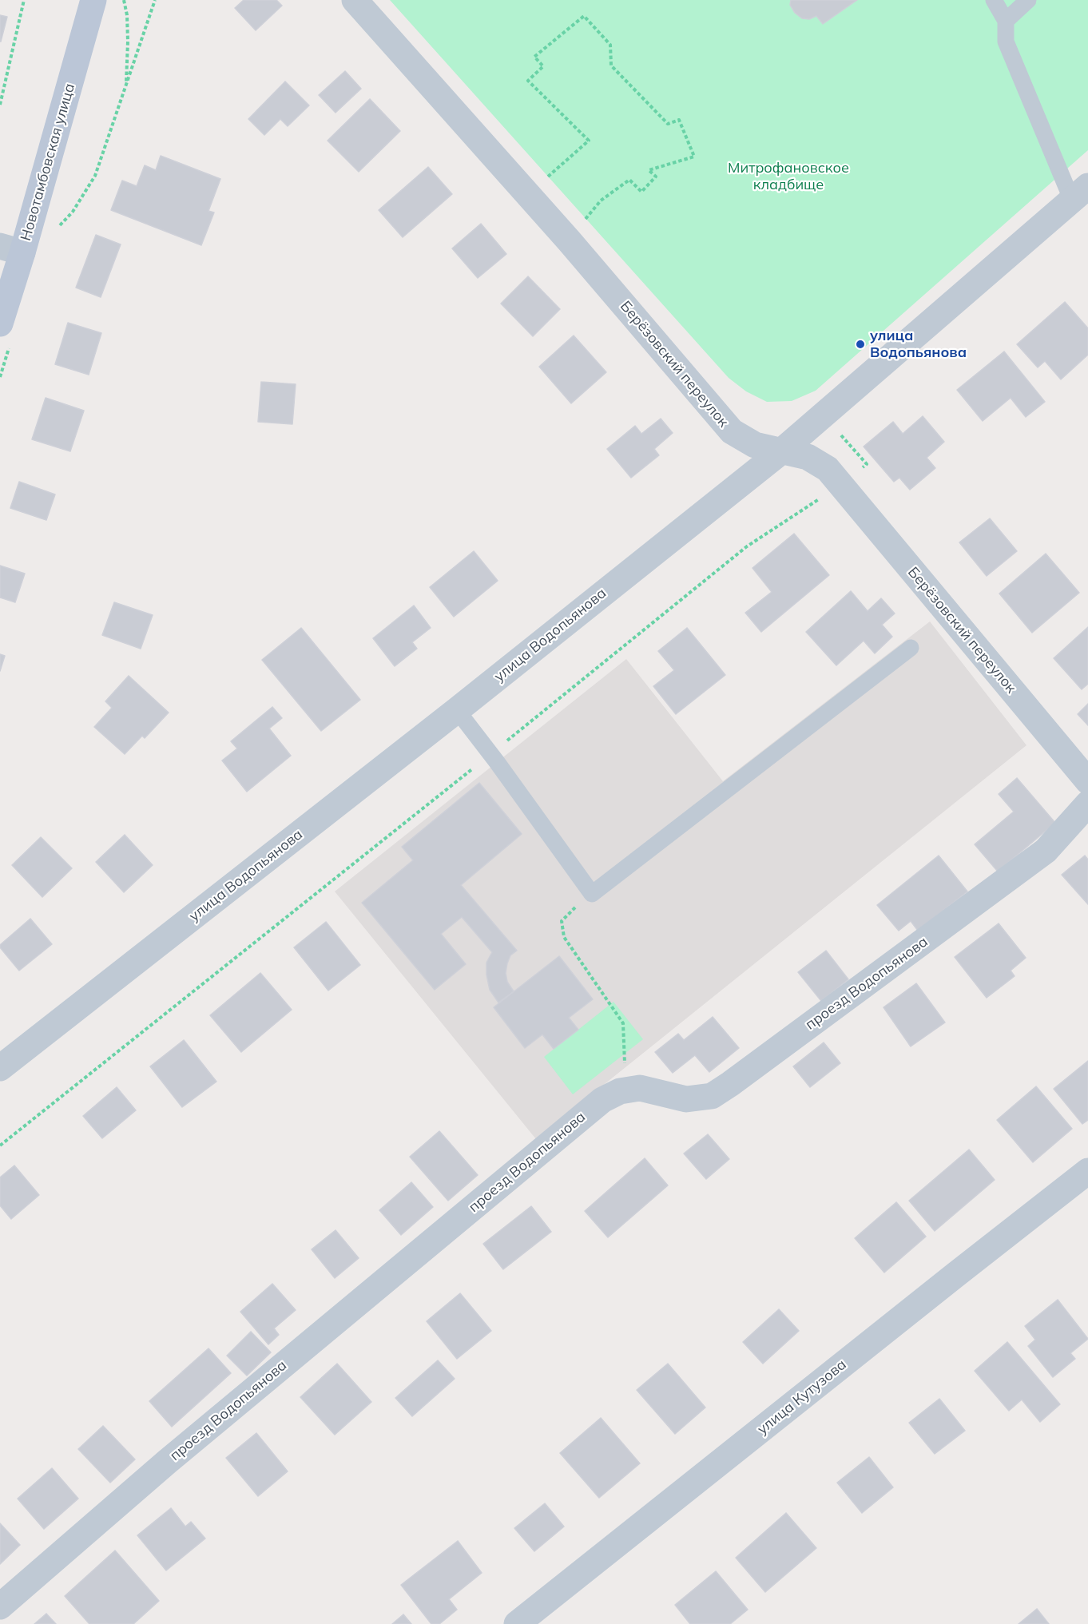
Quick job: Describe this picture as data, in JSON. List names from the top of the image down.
{
  "streets": {
    "main road": ["Новотамбовская улица"],
    "street": [
      "Берёзовский переулок",
      "улица Водопьянова",
      "проезд Водопьянова",
      "улица Кутузова"
    ]
  },
  "crossings": [
    ["Берёзовский переулок", "улица Водопьянова"]
  ],
  "parks": ["Митрофановское кладбище"],
  "places": ["улица Водопьянова"]
}
